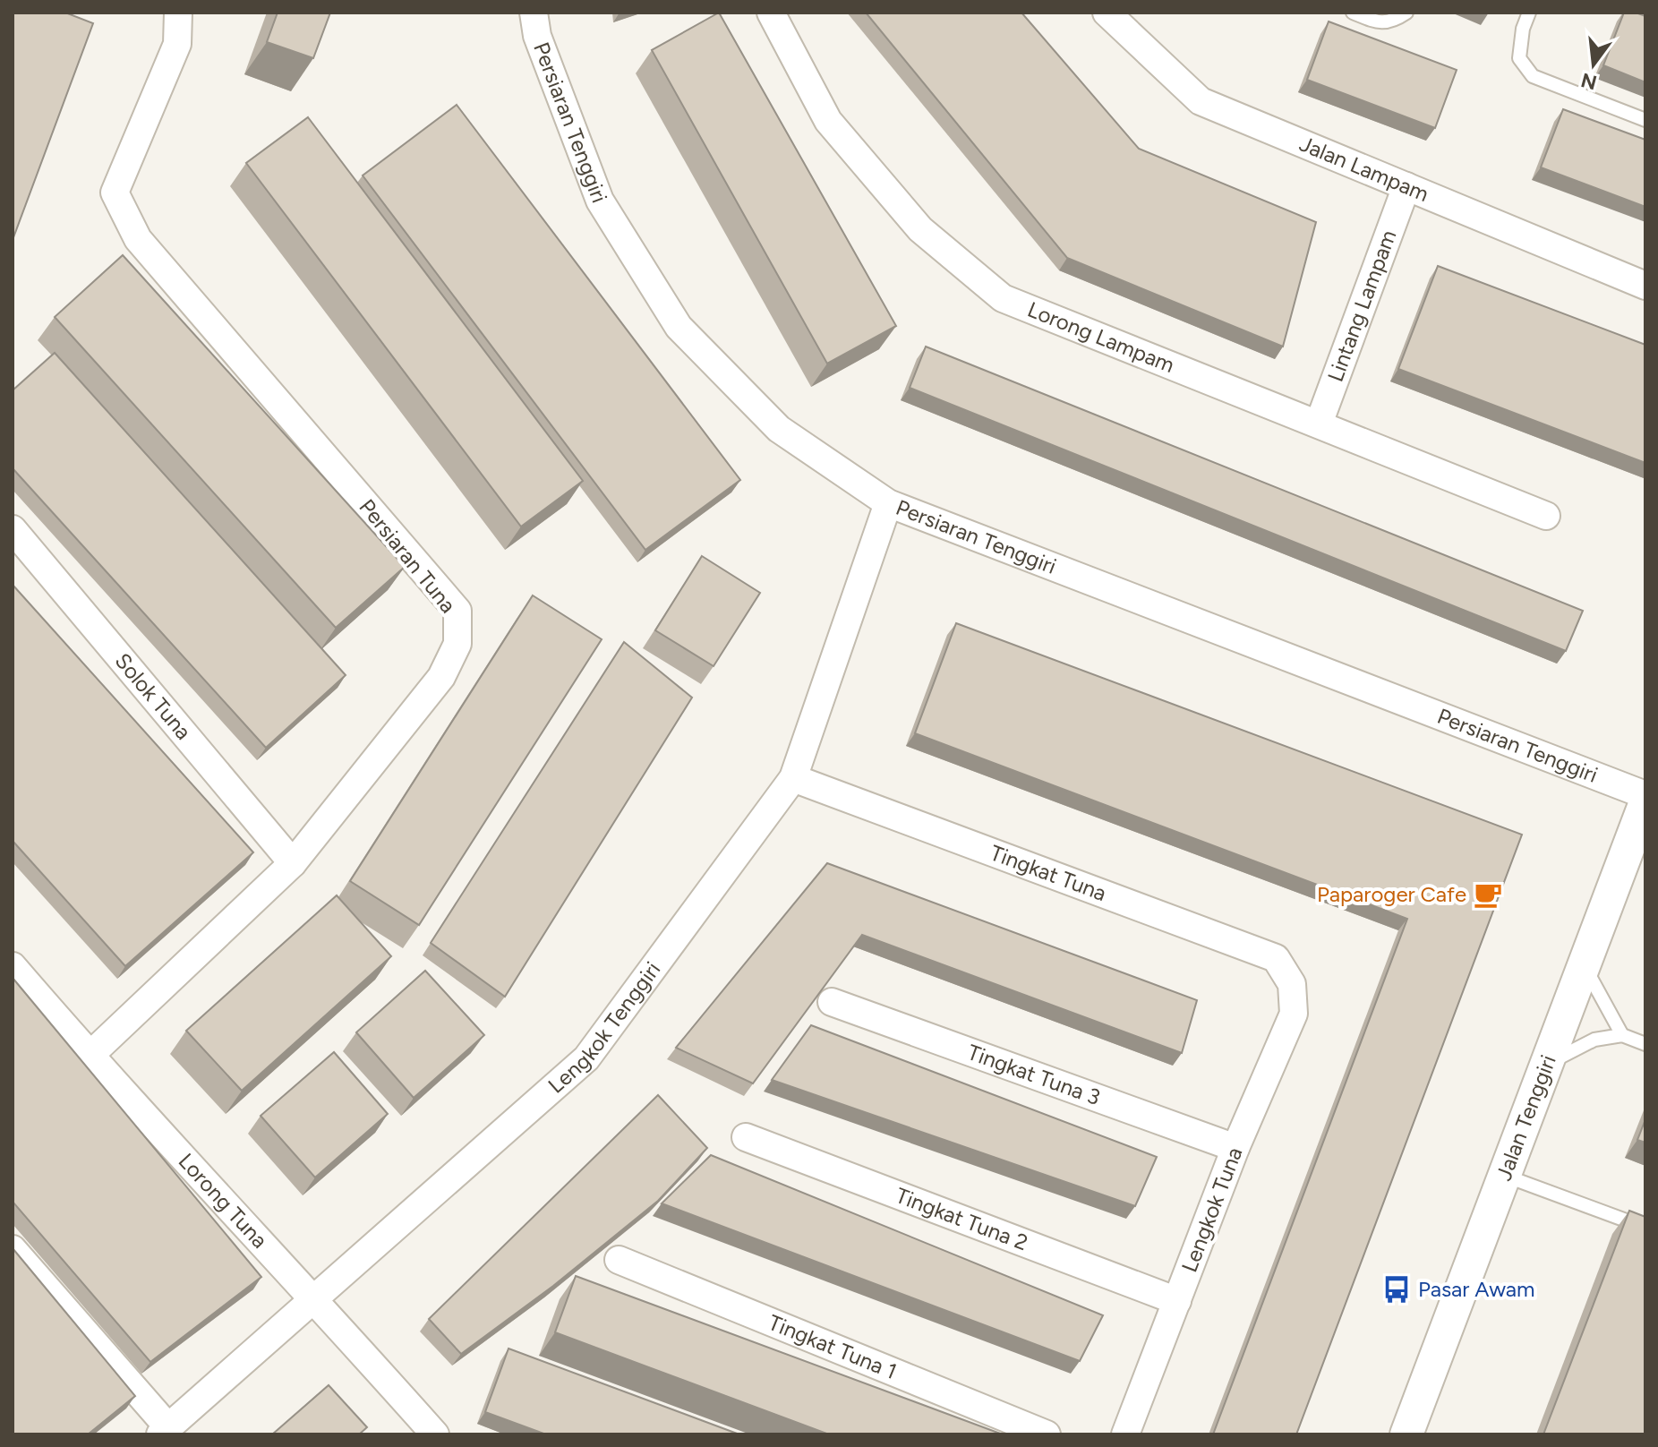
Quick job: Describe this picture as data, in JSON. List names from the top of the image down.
{
  "streets": {
    "street": [
      "Persiaran Tenggiri",
      "Jalan Lampam",
      "Lintang Lampam",
      "Lorong Lampam",
      "Persiaran Tuna",
      "Solok Tuna",
      "Tingkat Tuna",
      "Lengkok Tenggiri",
      "Tingkat Tuna 3",
      "Jalan Tenggiri",
      "Lorong Tuna",
      "Lengkok Tuna",
      "Tingkat Tuna 2",
      "Tingkat Tuna 1"
    ]
  },
  "crossings": [
    ["Persiaran Tenggiri", "Lengkok Tenggiri"],
    ["Jalan Lampam", "Lintang Lampam"],
    ["Lintang Lampam", "Lorong Lampam"],
    ["Persiaran Tuna", "Solok Tuna"],
    ["Persiaran Tuna", "Lorong Tuna"],
    ["Tingkat Tuna", "Lengkok Tenggiri"],
    ["Tingkat Tuna", "Lengkok Tuna"],
    ["Lengkok Tenggiri", "Lorong Tuna"],
    ["Tingkat Tuna 3", "Lengkok Tuna"],
    ["Lengkok Tuna", "Tingkat Tuna 2"]
  ],
  "places": {
    "cafe": ["Paparoger Cafe"],
    "bus stop": ["Pasar Awam"]
  },
  "north": "bottom"
}
